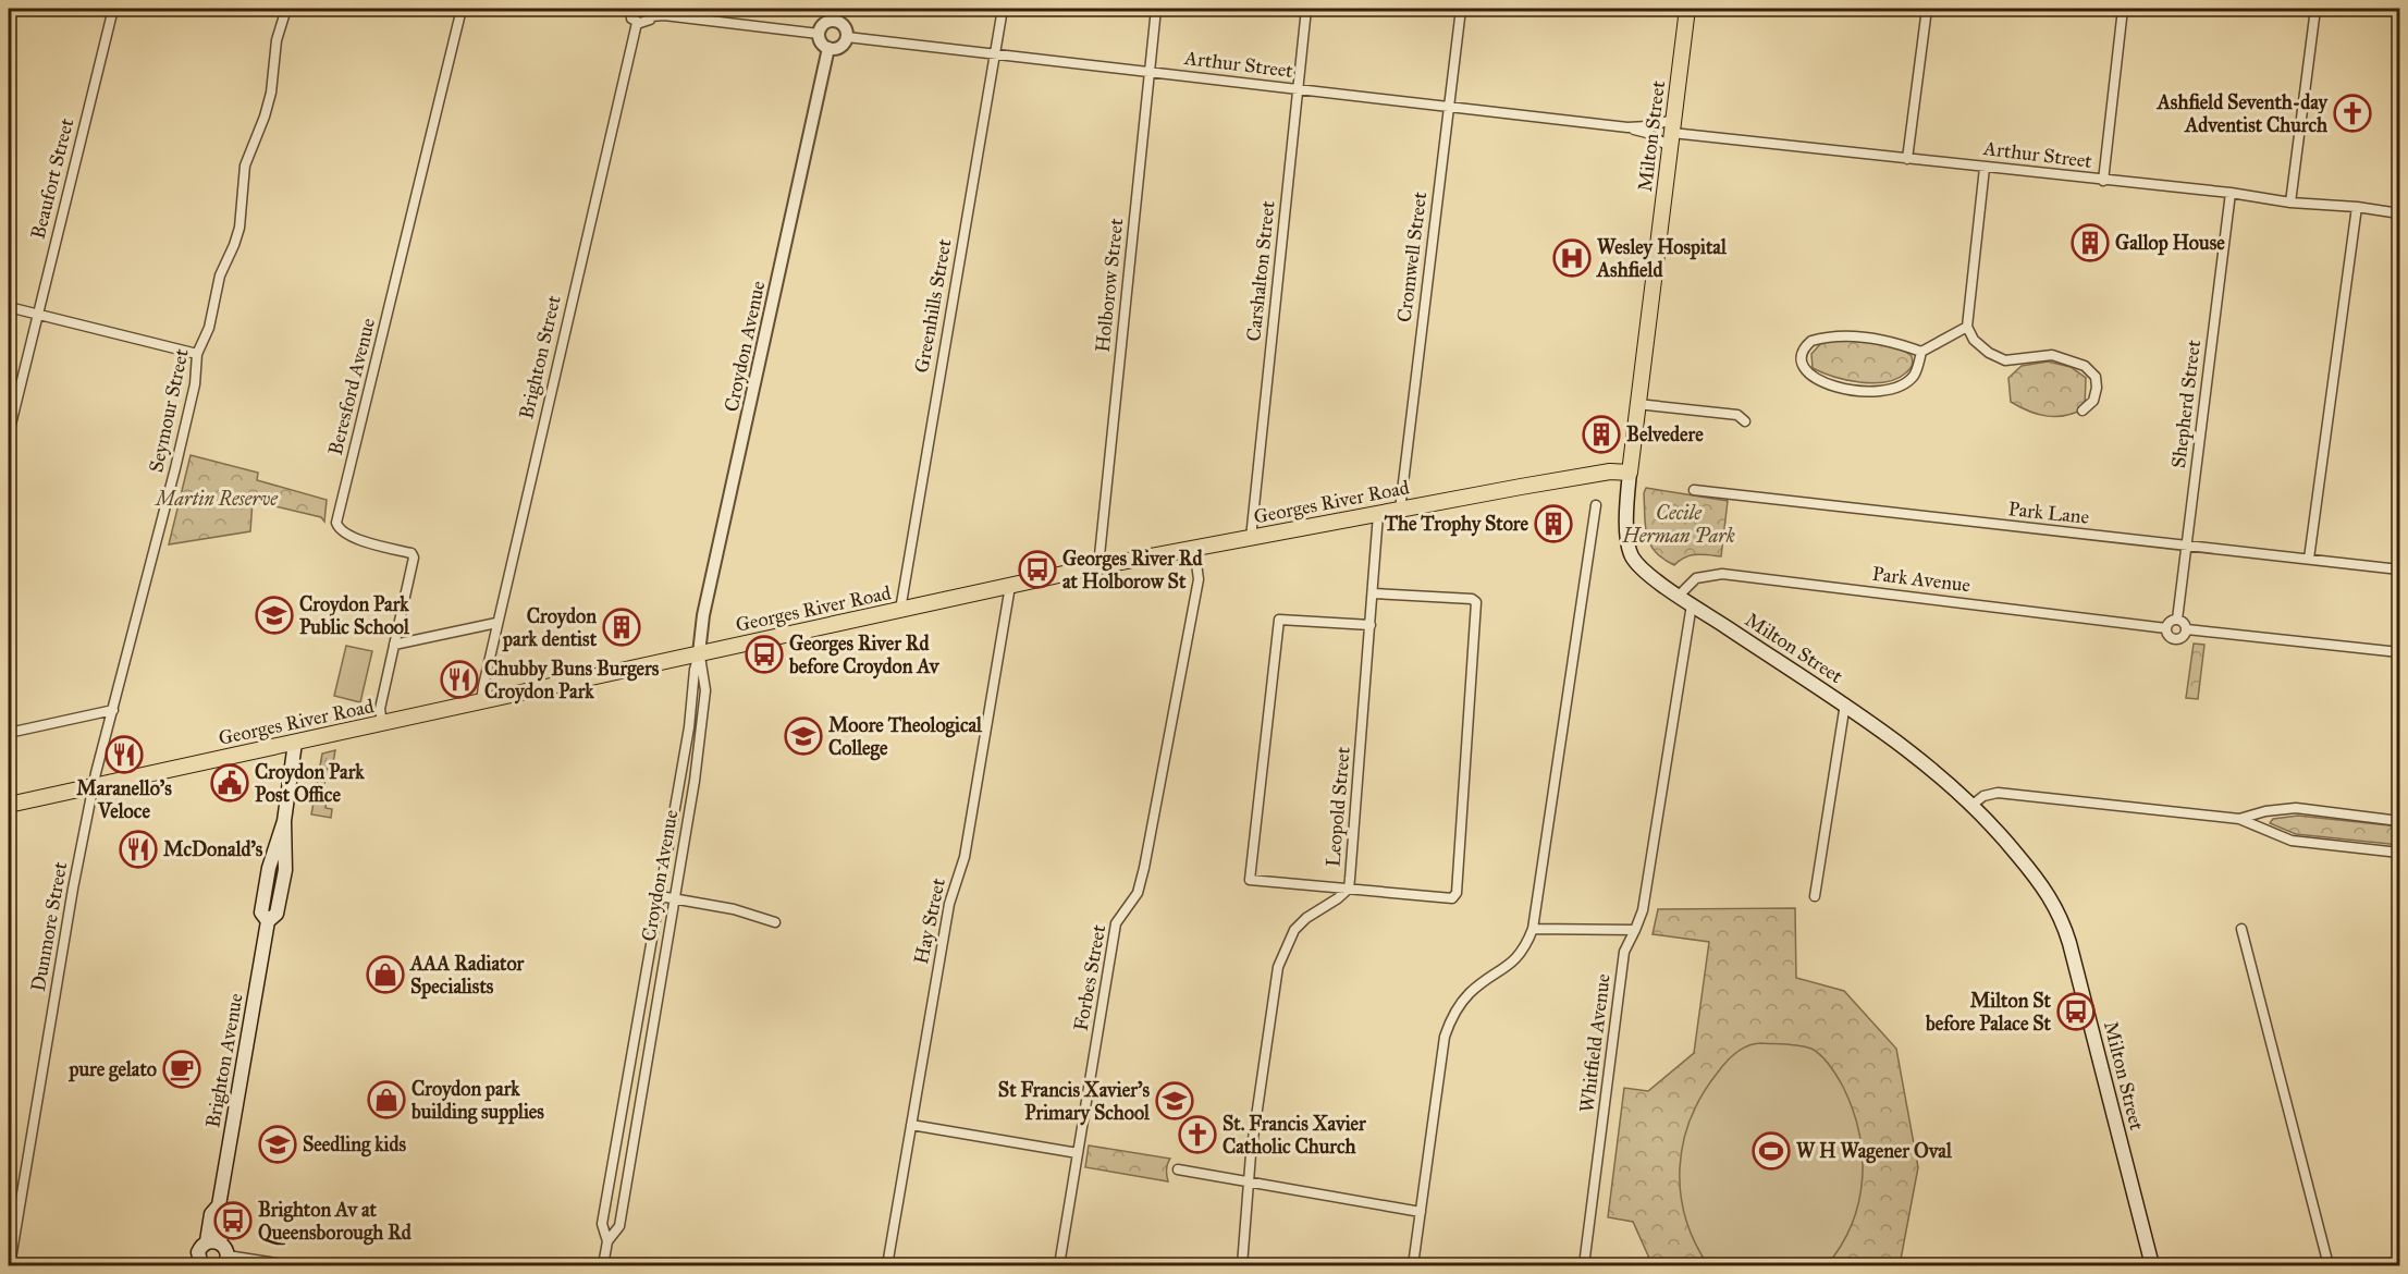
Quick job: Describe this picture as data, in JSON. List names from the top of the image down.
{
  "streets": {
    "main road": ["Milton Street", "Georges River Road", "Brighton Avenue"],
    "street": [
      "Arthur Street",
      "Beaufort Street",
      "Cromwell Street",
      "Carshalton Street",
      "Holborow Street",
      "Greenhills Street",
      "Croydon Avenue",
      "Brighton Street",
      "Beresford Avenue",
      "Shepherd Street",
      "Seymour Street",
      "Park Lane",
      "Park Avenue",
      "Leopold Street",
      "Hay Street",
      "Dunmore Street",
      "Forbes Street",
      "Whitfield Avenue"
    ]
  },
  "crossings": [
    ["Arthur Street", "Milton Street"],
    ["Arthur Street", "Cromwell Street"],
    ["Arthur Street", "Carshalton Street"],
    ["Arthur Street", "Holborow Street"],
    ["Arthur Street", "Greenhills Street"],
    ["Arthur Street", "Croydon Avenue"],
    ["Arthur Street", "Shepherd Street"],
    ["Milton Street", "Georges River Road"],
    ["Milton Street", "Park Avenue"],
    ["Milton Street", "Whitfield Avenue"],
    ["Cromwell Street", "Georges River Road"],
    ["Carshalton Street", "Georges River Road"],
    ["Holborow Street", "Georges River Road"],
    ["Greenhills Street", "Georges River Road"],
    ["Croydon Avenue", "Georges River Road"],
    ["Brighton Street", "Georges River Road"],
    ["Beresford Avenue", "Georges River Road"],
    ["Shepherd Street", "Park Lane"],
    ["Shepherd Street", "Park Avenue"],
    ["Seymour Street", "Georges River Road"],
    ["Seymour Street", "Dunmore Street"],
    ["Georges River Road", "Leopold Street"],
    ["Georges River Road", "Hay Street"],
    ["Georges River Road", "Dunmore Street"],
    ["Georges River Road", "Forbes Street"],
    ["Georges River Road", "Brighton Avenue"]
  ],
  "parks": ["Martin Reserve", "Cecile Herman Park"],
  "places": {
    "church": ["Ashfield Seventh-day Adventist Church", "St. Francis Xavier Catholic Church"],
    "building": [
      "Gallop House",
      "Belvedere",
      "The Trophy Store",
      "Croydon park dentist"
    ],
    "hospital": ["Wesley Hospital Ashfield"],
    "bus stop": [
      "Georges River Rd at Holborow St",
      "Georges River Rd before Croydon Av",
      "Milton St before Palace St",
      "Brighton Av at Queensborough Rd"
    ],
    "school or university": [
      "Croydon Park Public School",
      "Moore Theological College",
      "St Francis Xavier's Primary School",
      "Seedling kids"
    ],
    "restaurant": ["Chubby Buns Burgers Croydon Park", "Maranello's Veloce", "McDonald's"],
    "public building": ["Croydon Park Post Office"],
    "shop": ["AAA Radiator Specialists", "Croydon park building supplies"],
    "cafe": ["pure gelato"],
    "sports": ["W H Wagener Oval"]
  }
}
